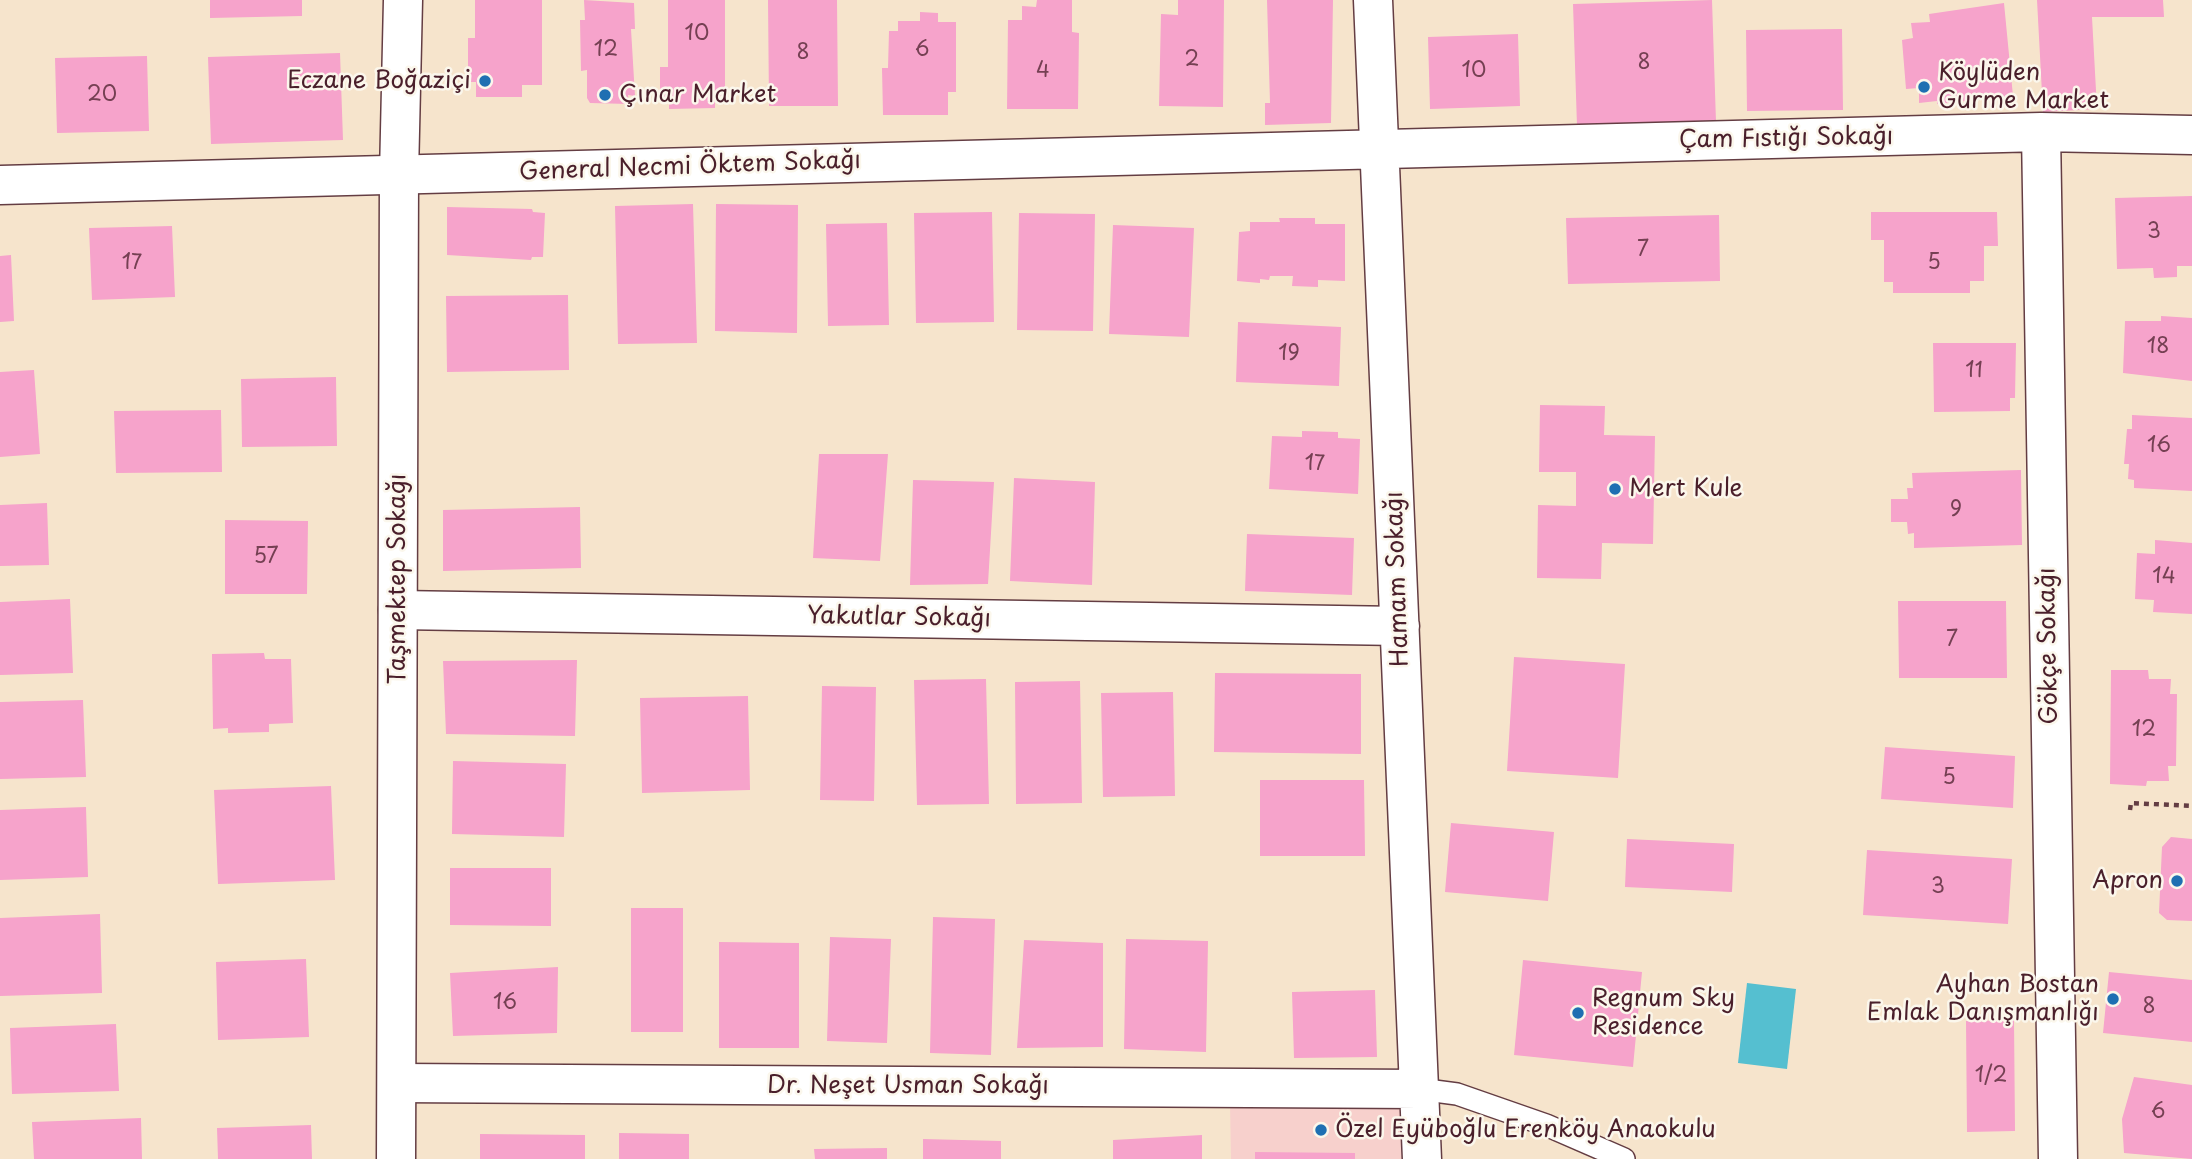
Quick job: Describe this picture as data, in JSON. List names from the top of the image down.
{
  "streets": {
    "street": [
      "Çam Fıstığı Sokağı",
      "General Necmi Öktem Sokağı",
      "Taşmektep Sokağı",
      "Hamam Sokağı",
      "Yakutlar Sokağı",
      "Gökçe Sokağı",
      "Dr. Neşet Usman Sokağı"
    ]
  },
  "crossings": [
    ["Çam Fıstığı Sokağı", "General Necmi Öktem Sokağı"],
    ["Çam Fıstığı Sokağı", "Hamam Sokağı"],
    ["Çam Fıstığı Sokağı", "Gökçe Sokağı"],
    ["General Necmi Öktem Sokağı", "Taşmektep Sokağı"],
    ["General Necmi Öktem Sokağı", "Hamam Sokağı"],
    ["Taşmektep Sokağı", "Yakutlar Sokağı"],
    ["Taşmektep Sokağı", "Dr. Neşet Usman Sokağı"],
    ["Hamam Sokağı", "Yakutlar Sokağı"],
    ["Hamam Sokağı", "Dr. Neşet Usman Sokağı"]
  ],
  "places": [
    "Eczane Boğaziçi",
    "Köylüden Gurme Market",
    "Çınar Market",
    "Mert Kule",
    "Apron",
    "Ayhan Bostan Emlak Danışmanlığı",
    "Regnum Sky Residence",
    "Özel Eyüboğlu Erenköy Anaokulu"
  ],
  "house_numbers": [
    "10",
    "12",
    "6",
    "8",
    "2",
    "8",
    "4",
    "10",
    "20",
    "3",
    "7",
    "17",
    "5",
    "18",
    "19",
    "11",
    "16",
    "17",
    "9",
    "57",
    "14",
    "7",
    "12",
    "5",
    "3",
    "16",
    "8",
    "1/2",
    "6"
  ]
}
